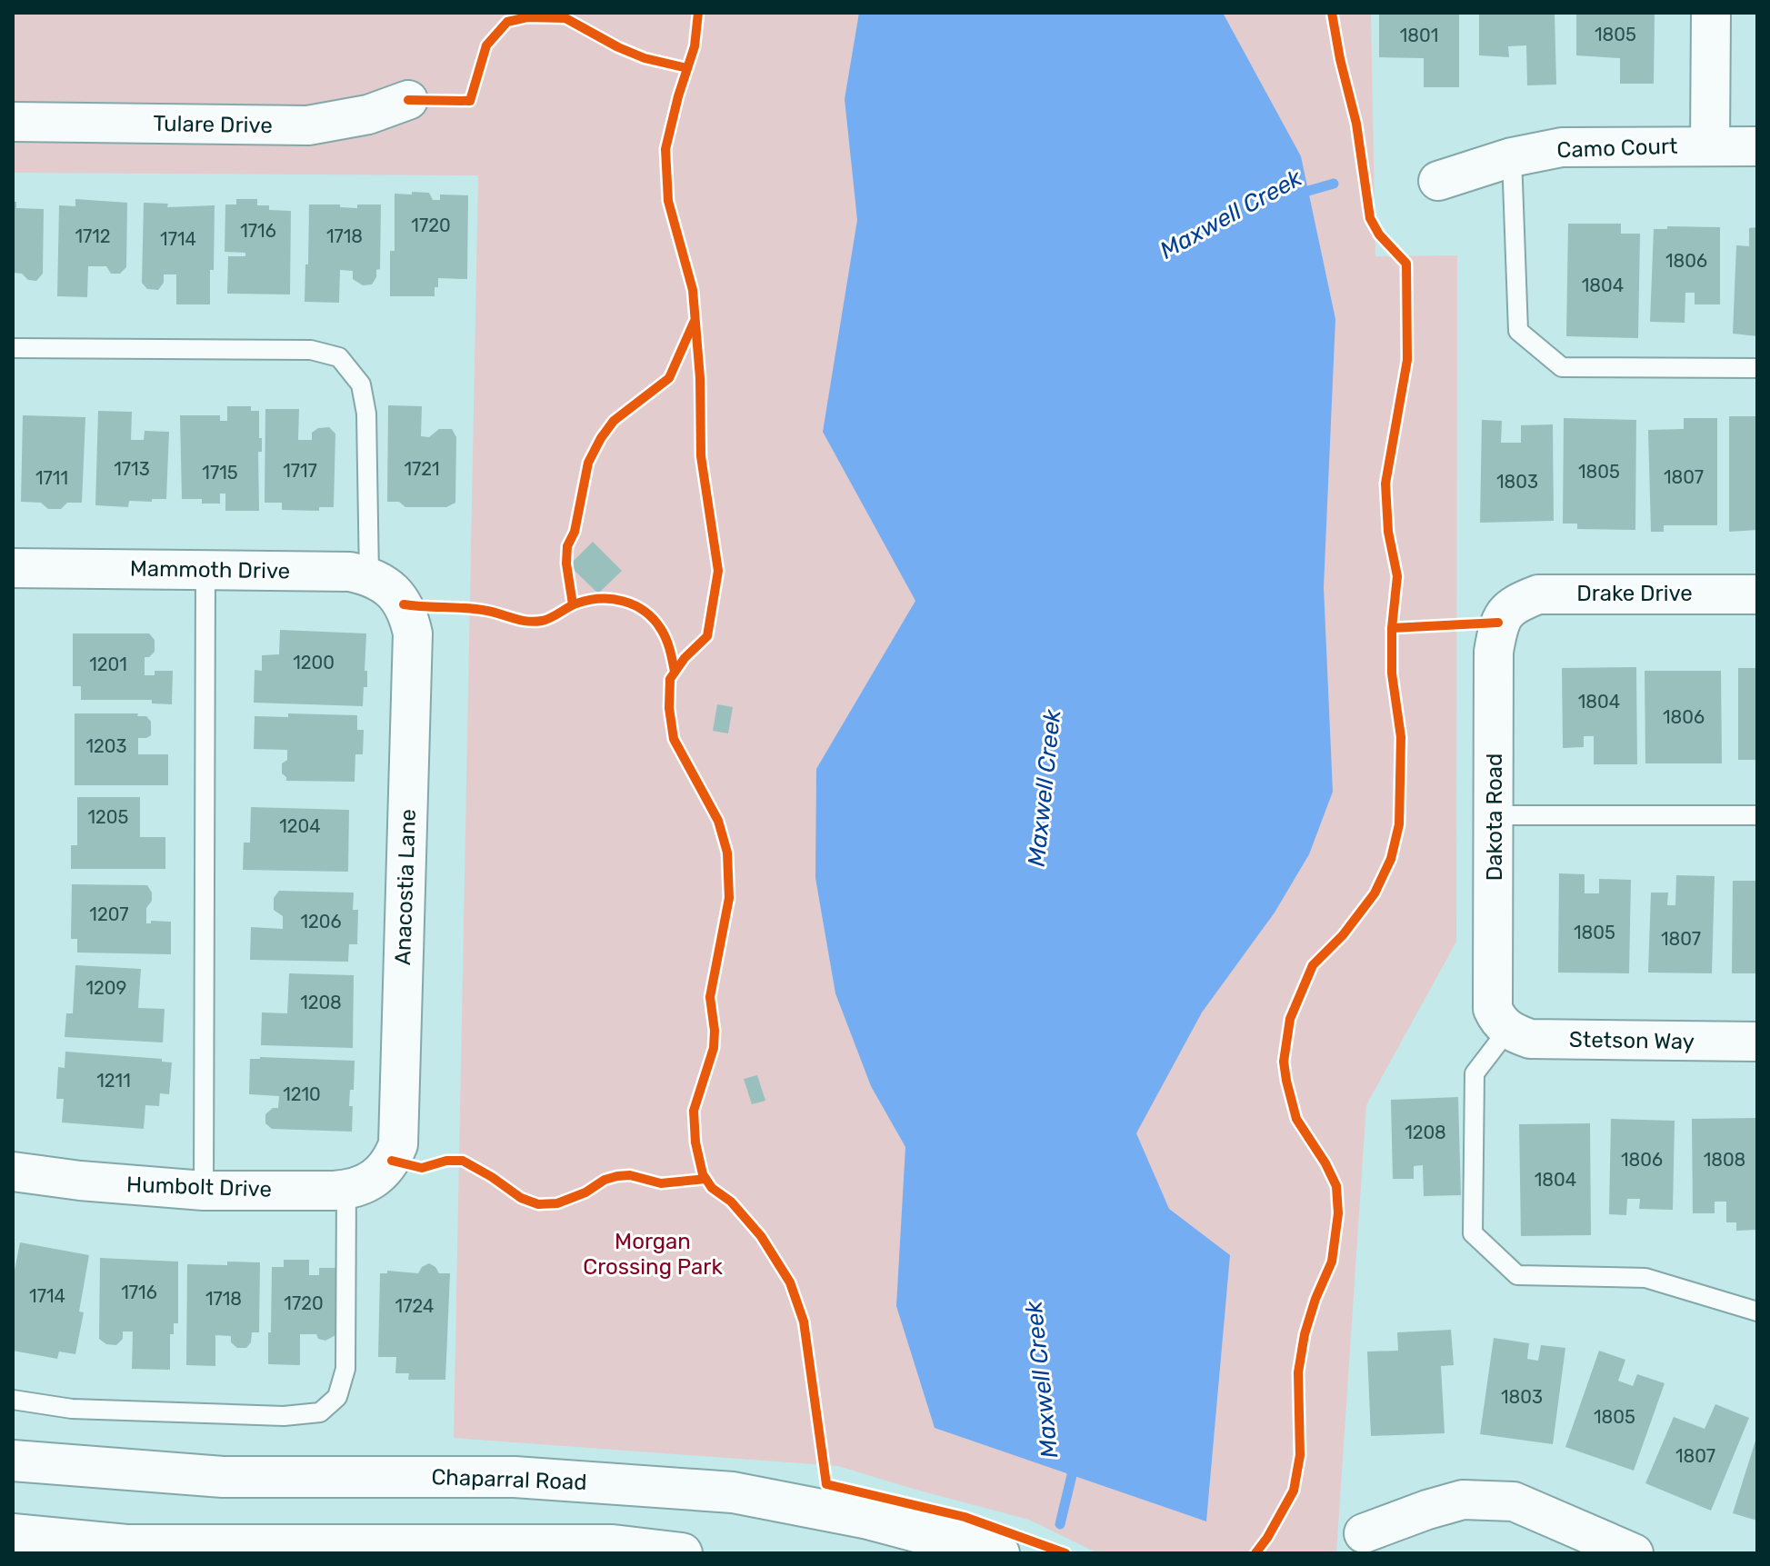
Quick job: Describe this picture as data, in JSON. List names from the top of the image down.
{
  "streets": {
    "main road": ["Chaparral Road"],
    "street": [
      "Tulare Drive",
      "Camo Court",
      "Mammoth Drive",
      "Drake Drive",
      "Dakota Road",
      "Anacostia Lane",
      "Stetson Way",
      "Humbolt Drive"
    ]
  },
  "crossings": [
    ["Mammoth Drive", "Anacostia Lane"],
    ["Drake Drive", "Dakota Road"],
    ["Dakota Road", "Stetson Way"],
    ["Anacostia Lane", "Humbolt Drive"]
  ],
  "water": ["Maxwell Creek"],
  "parks": ["Morgan Crossing Park"],
  "house_numbers": [
    "1805",
    "1801",
    "1720",
    "1716",
    "1712",
    "1718",
    "1714",
    "1806",
    "1804",
    "1713",
    "1721",
    "1717",
    "1805",
    "1715",
    "1807",
    "1711",
    "1803",
    "1200",
    "1201",
    "1804",
    "1806",
    "1203",
    "1205",
    "1204",
    "1207",
    "1206",
    "1805",
    "1807",
    "1209",
    "1208",
    "1211",
    "1210",
    "1208",
    "1806",
    "1808",
    "1804",
    "1716",
    "1714",
    "1718",
    "1720",
    "1724",
    "1803",
    "1805",
    "1807"
  ]
}
